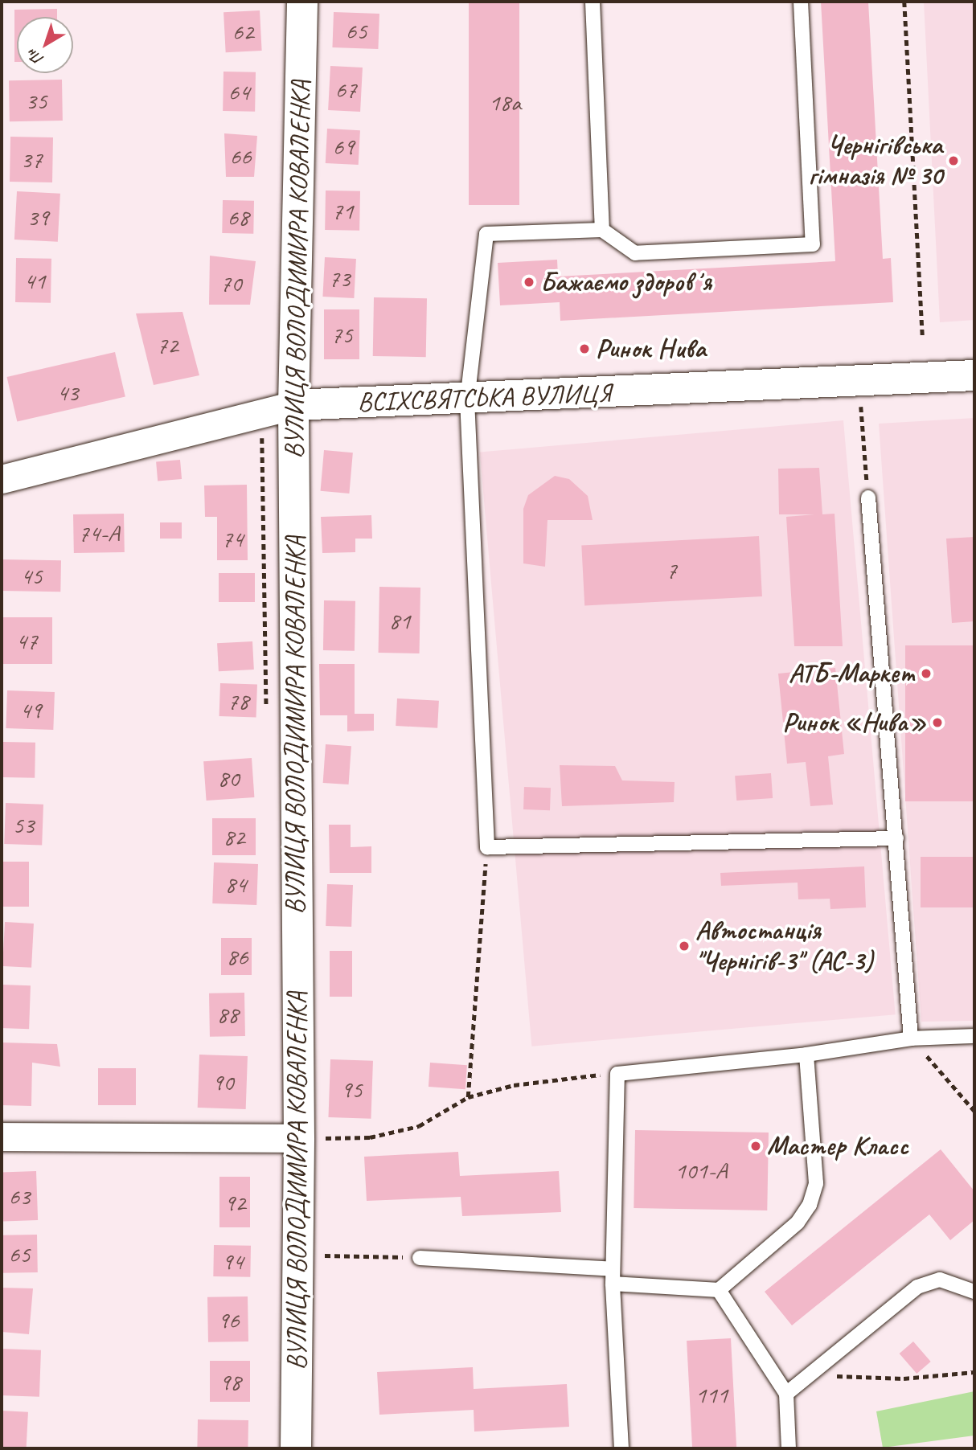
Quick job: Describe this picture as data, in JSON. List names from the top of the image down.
{
  "streets": {
    "street": ["ВУЛИЦЯ ВОЛОДИМИРА КОВАЛЕНКА", "ВСІХСВЯТСЬКА ВУЛИЦЯ"]
  },
  "crossings": [
    ["ВУЛИЦЯ ВОЛОДИМИРА КОВАЛЕНКА", "ВСІХСВЯТСЬКА ВУЛИЦЯ"]
  ],
  "places": [
    "Чернігівська гімназія № 30",
    "Бажаємо здоровʼя",
    "Ринок Нива",
    "АТБ-Маркет",
    "Ринок «Нива»",
    "Автостанція \"Чернігів-3\" (АС-3)",
    "Мастер Класс"
  ],
  "house_numbers": [
    "65",
    "62",
    "67",
    "64",
    "35",
    "18а",
    "69",
    "66",
    "37",
    "71",
    "39",
    "68",
    "73",
    "41",
    "70",
    "75",
    "72",
    "43",
    "74-А",
    "74",
    "7",
    "45",
    "81",
    "47",
    "78",
    "49",
    "80",
    "53",
    "82",
    "84",
    "86",
    "88",
    "90",
    "95",
    "101-А",
    "63",
    "92",
    "65",
    "94",
    "96",
    "98",
    "111"
  ],
  "north": "bottom left"
}
